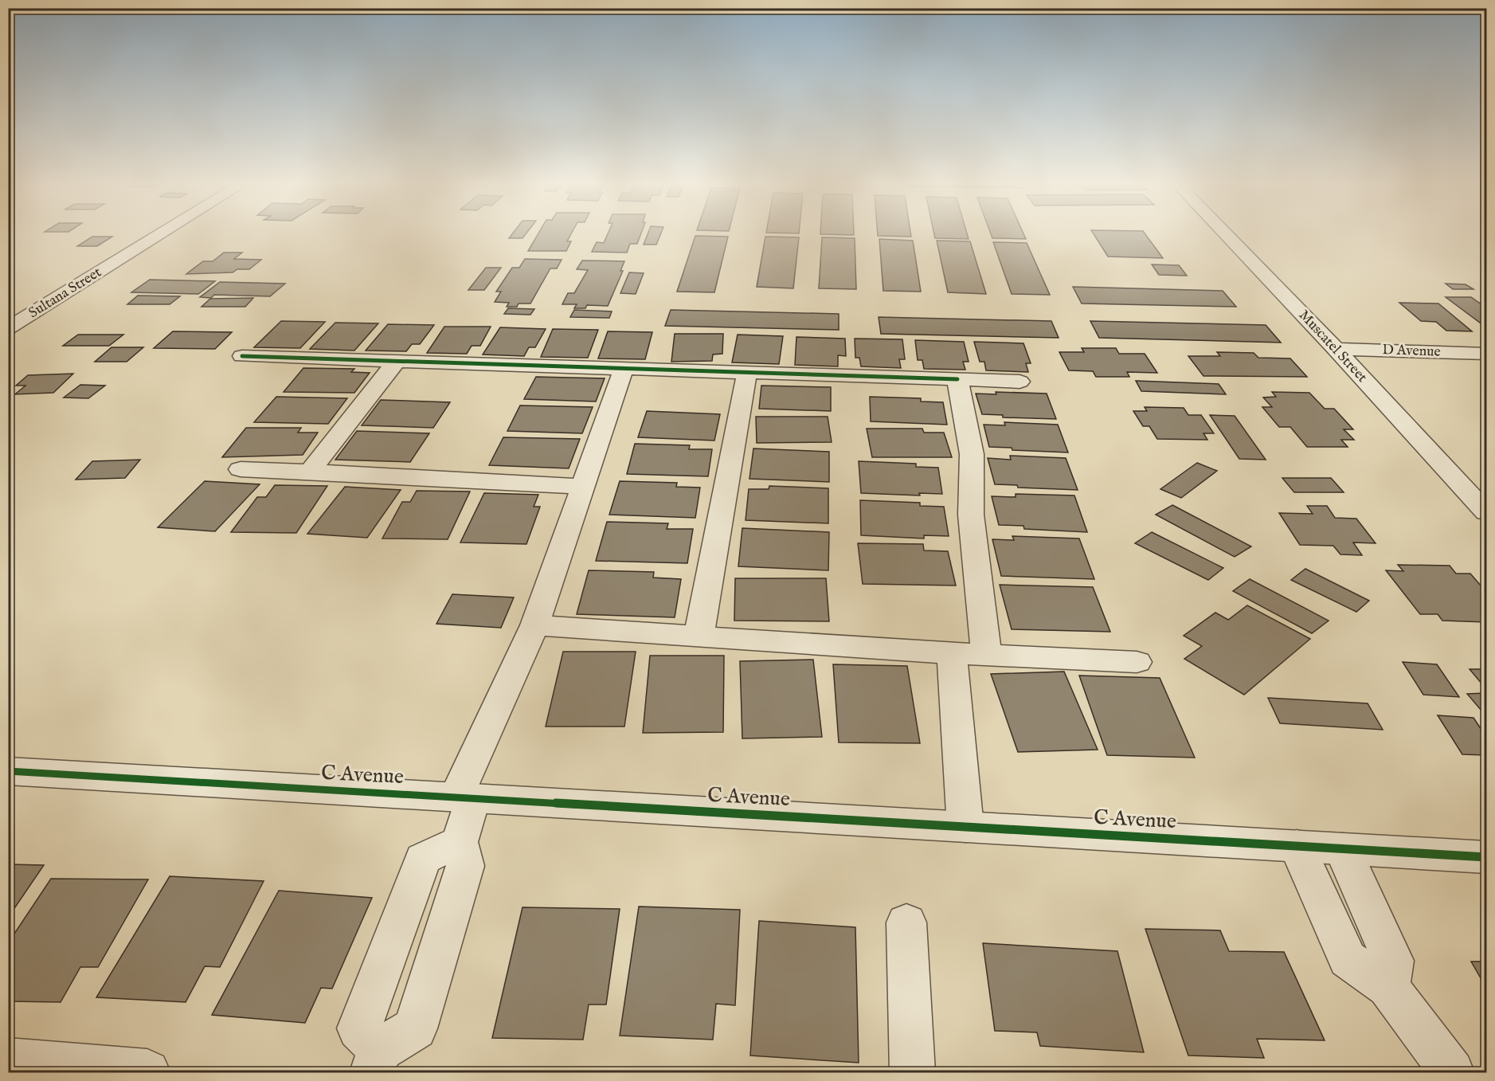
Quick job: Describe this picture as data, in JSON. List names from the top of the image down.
{
  "streets": {
    "street": [
      "Sultana Street",
      "Muscatel Street",
      "D Avenue",
      "C Avenue"
    ]
  },
  "crossings": [
    ["Muscatel Street", "D Avenue"]
  ]
}
